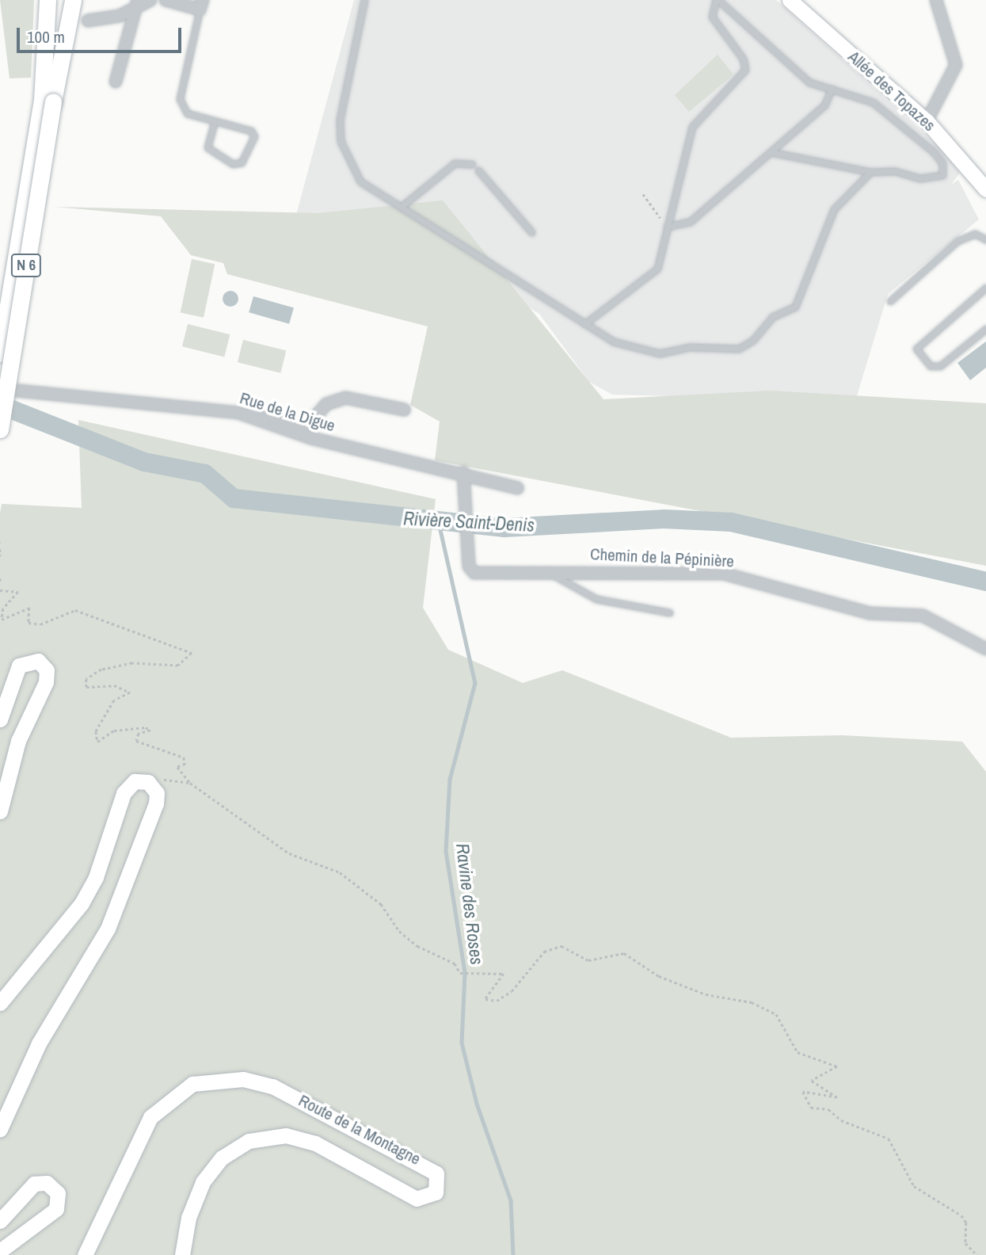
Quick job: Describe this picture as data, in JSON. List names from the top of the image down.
{
  "streets": {
    "main road": ["Allée des Topazes", "N 6", "Route de la Montagne"],
    "street": ["Rue de la Digue", "Chemin de la Pépinière"]
  },
  "crossings": [
    ["Rue de la Digue", "Chemin de la Pépinière"]
  ],
  "water": ["Rivière Saint-Denis", "Ravine des Roses"],
  "scale_bar": "100 m"
}
